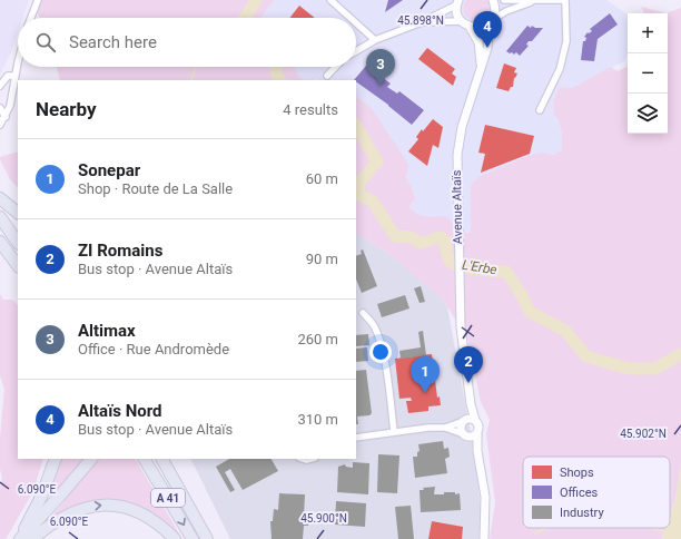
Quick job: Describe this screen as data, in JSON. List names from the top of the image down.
{
  "streets": {
    "highway": ["A 41"],
    "street": ["Avenue Altaïs"]
  },
  "water": ["L'Erbe"],
  "legend": ["Shops", "Offices", "Industry"],
  "page": {
    "pins": [
      "4",
      "3",
      "2",
      "1"
    ],
    "map_buttons": ["+", "−"],
    "search": "Search here",
    "heading": ["Nearby", "4 results"],
    "list": [
      {
        "mark": "1",
        "name": "Sonepar",
        "note": "Shop · Route de La Salle",
        "value": "60 m"
      },
      {
        "mark": "2",
        "name": "ZI Romains",
        "note": "Bus stop · Avenue Altaïs",
        "value": "90 m"
      },
      {
        "mark": "3",
        "name": "Altimax",
        "note": "Office · Rue Andromède",
        "value": "260 m"
      },
      {
        "mark": "4",
        "name": "Altaïs Nord",
        "note": "Bus stop · Avenue Altaïs",
        "value": "310 m"
      }
    ]
  },
  "coordinates": [
    "45.898°N",
    "45.902°N",
    "6.090°E",
    "45.900°N"
  ]
}
